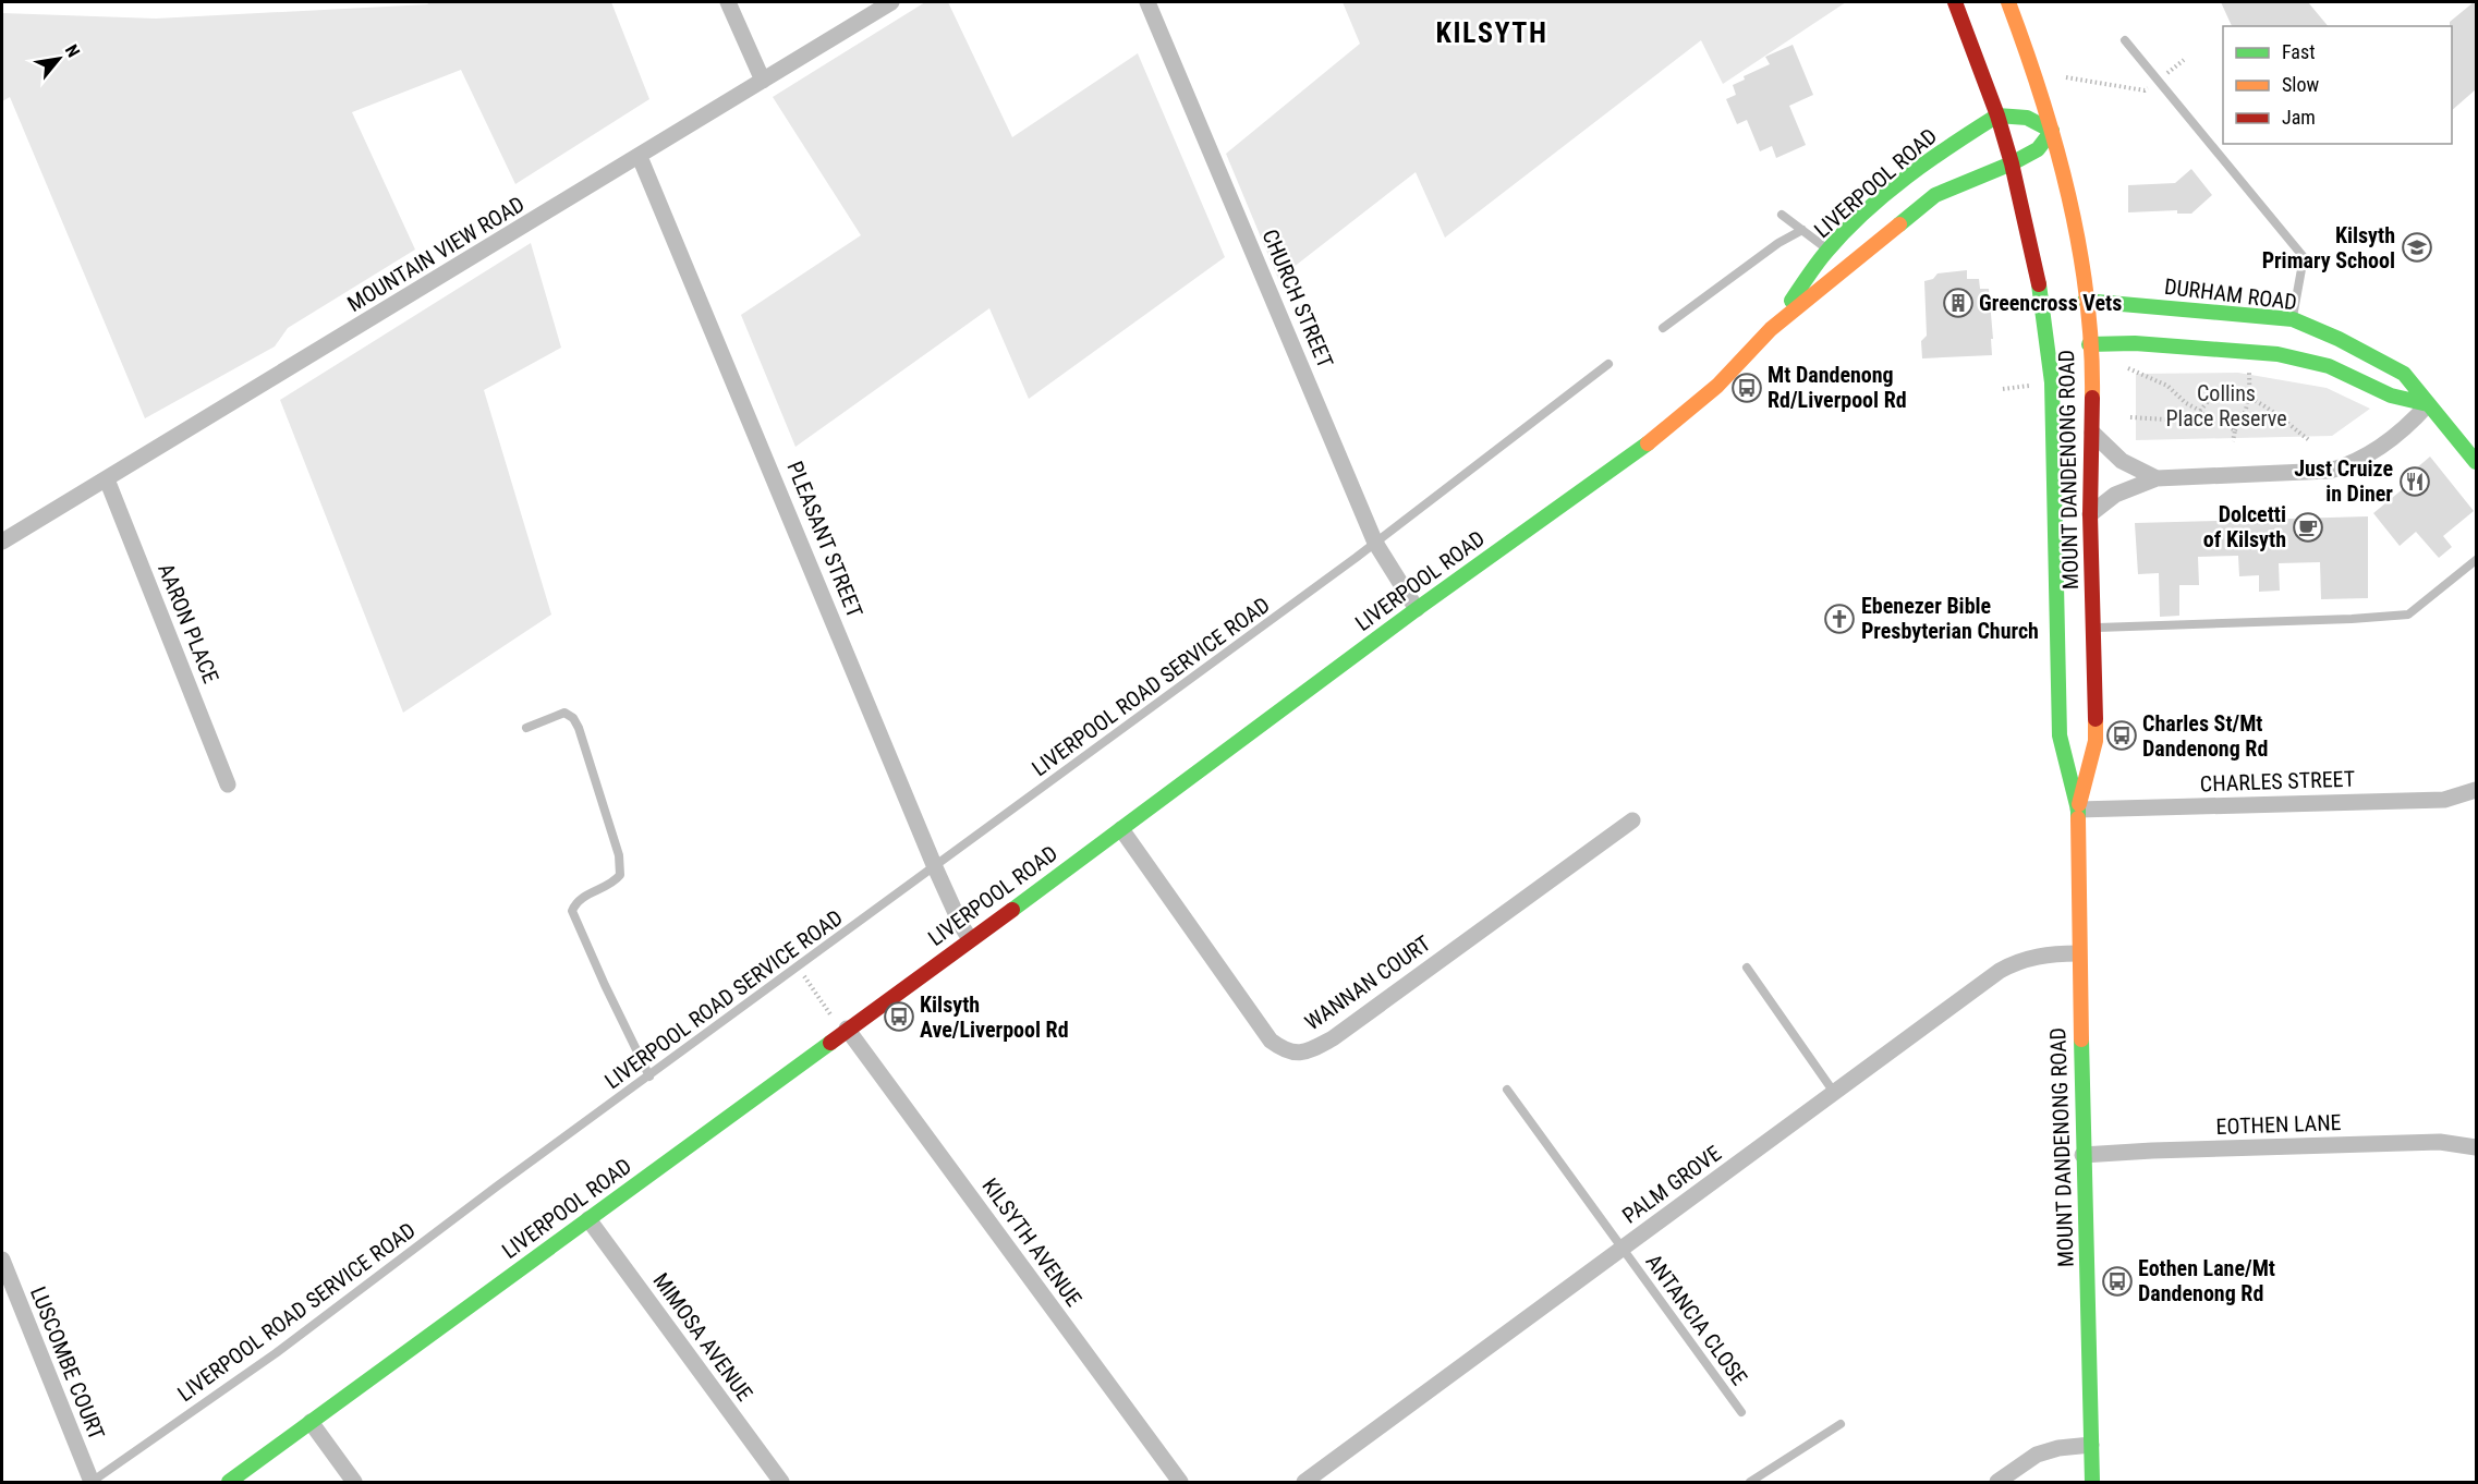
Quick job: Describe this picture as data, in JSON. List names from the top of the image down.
{
  "streets": {
    "main road": ["LIVERPOOL ROAD", "DURHAM ROAD", "MOUNT DANDENONG ROAD"],
    "street": [
      "MOUNTAIN VIEW ROAD",
      "CHURCH STREET",
      "PLEASANT STREET",
      "AARON PLACE",
      "CHARLES STREET",
      "WANNAN COURT",
      "EOTHEN LANE",
      "PALM GROVE",
      "KILSYTH AVENUE",
      "MIMOSA AVENUE",
      "LUSCOMBE COURT"
    ],
    "lane": ["LIVERPOOL ROAD SERVICE ROAD", "ANTANCIA CLOSE"]
  },
  "crossings": [
    ["LIVERPOOL ROAD", "CHURCH STREET"],
    ["LIVERPOOL ROAD", "MOUNT DANDENONG ROAD"],
    ["LIVERPOOL ROAD", "PLEASANT STREET"],
    ["LIVERPOOL ROAD", "WANNAN COURT"],
    ["LIVERPOOL ROAD", "KILSYTH AVENUE"],
    ["LIVERPOOL ROAD", "MIMOSA AVENUE"],
    ["MOUNTAIN VIEW ROAD", "PLEASANT STREET"],
    ["MOUNTAIN VIEW ROAD", "AARON PLACE"],
    ["DURHAM ROAD", "MOUNT DANDENONG ROAD"],
    ["CHURCH STREET", "LIVERPOOL ROAD SERVICE ROAD"],
    ["MOUNT DANDENONG ROAD", "CHARLES STREET"],
    ["MOUNT DANDENONG ROAD", "EOTHEN LANE"],
    ["MOUNT DANDENONG ROAD", "PALM GROVE"],
    ["PLEASANT STREET", "LIVERPOOL ROAD SERVICE ROAD"],
    ["LIVERPOOL ROAD SERVICE ROAD", "LUSCOMBE COURT"],
    ["PALM GROVE", "ANTANCIA CLOSE"]
  ],
  "districts": ["KILSYTH"],
  "parks": ["Collins Place Reserve"],
  "places": {
    "school or university": ["Kilsyth Primary School"],
    "building": ["Greencross Vets"],
    "bus stop": [
      "Mt Dandenong Rd/Liverpool Rd",
      "Charles St/Mt Dandenong Rd",
      "Kilsyth Ave/Liverpool Rd",
      "Eothen Lane/Mt Dandenong Rd"
    ],
    "restaurant": ["Just Cruize in Diner"],
    "cafe": ["Dolcetti of Kilsyth"],
    "church": ["Ebenezer Bible Presbyterian Church"]
  },
  "legend": ["Fast", "Slow", "Jam"],
  "north": "top right"
}
